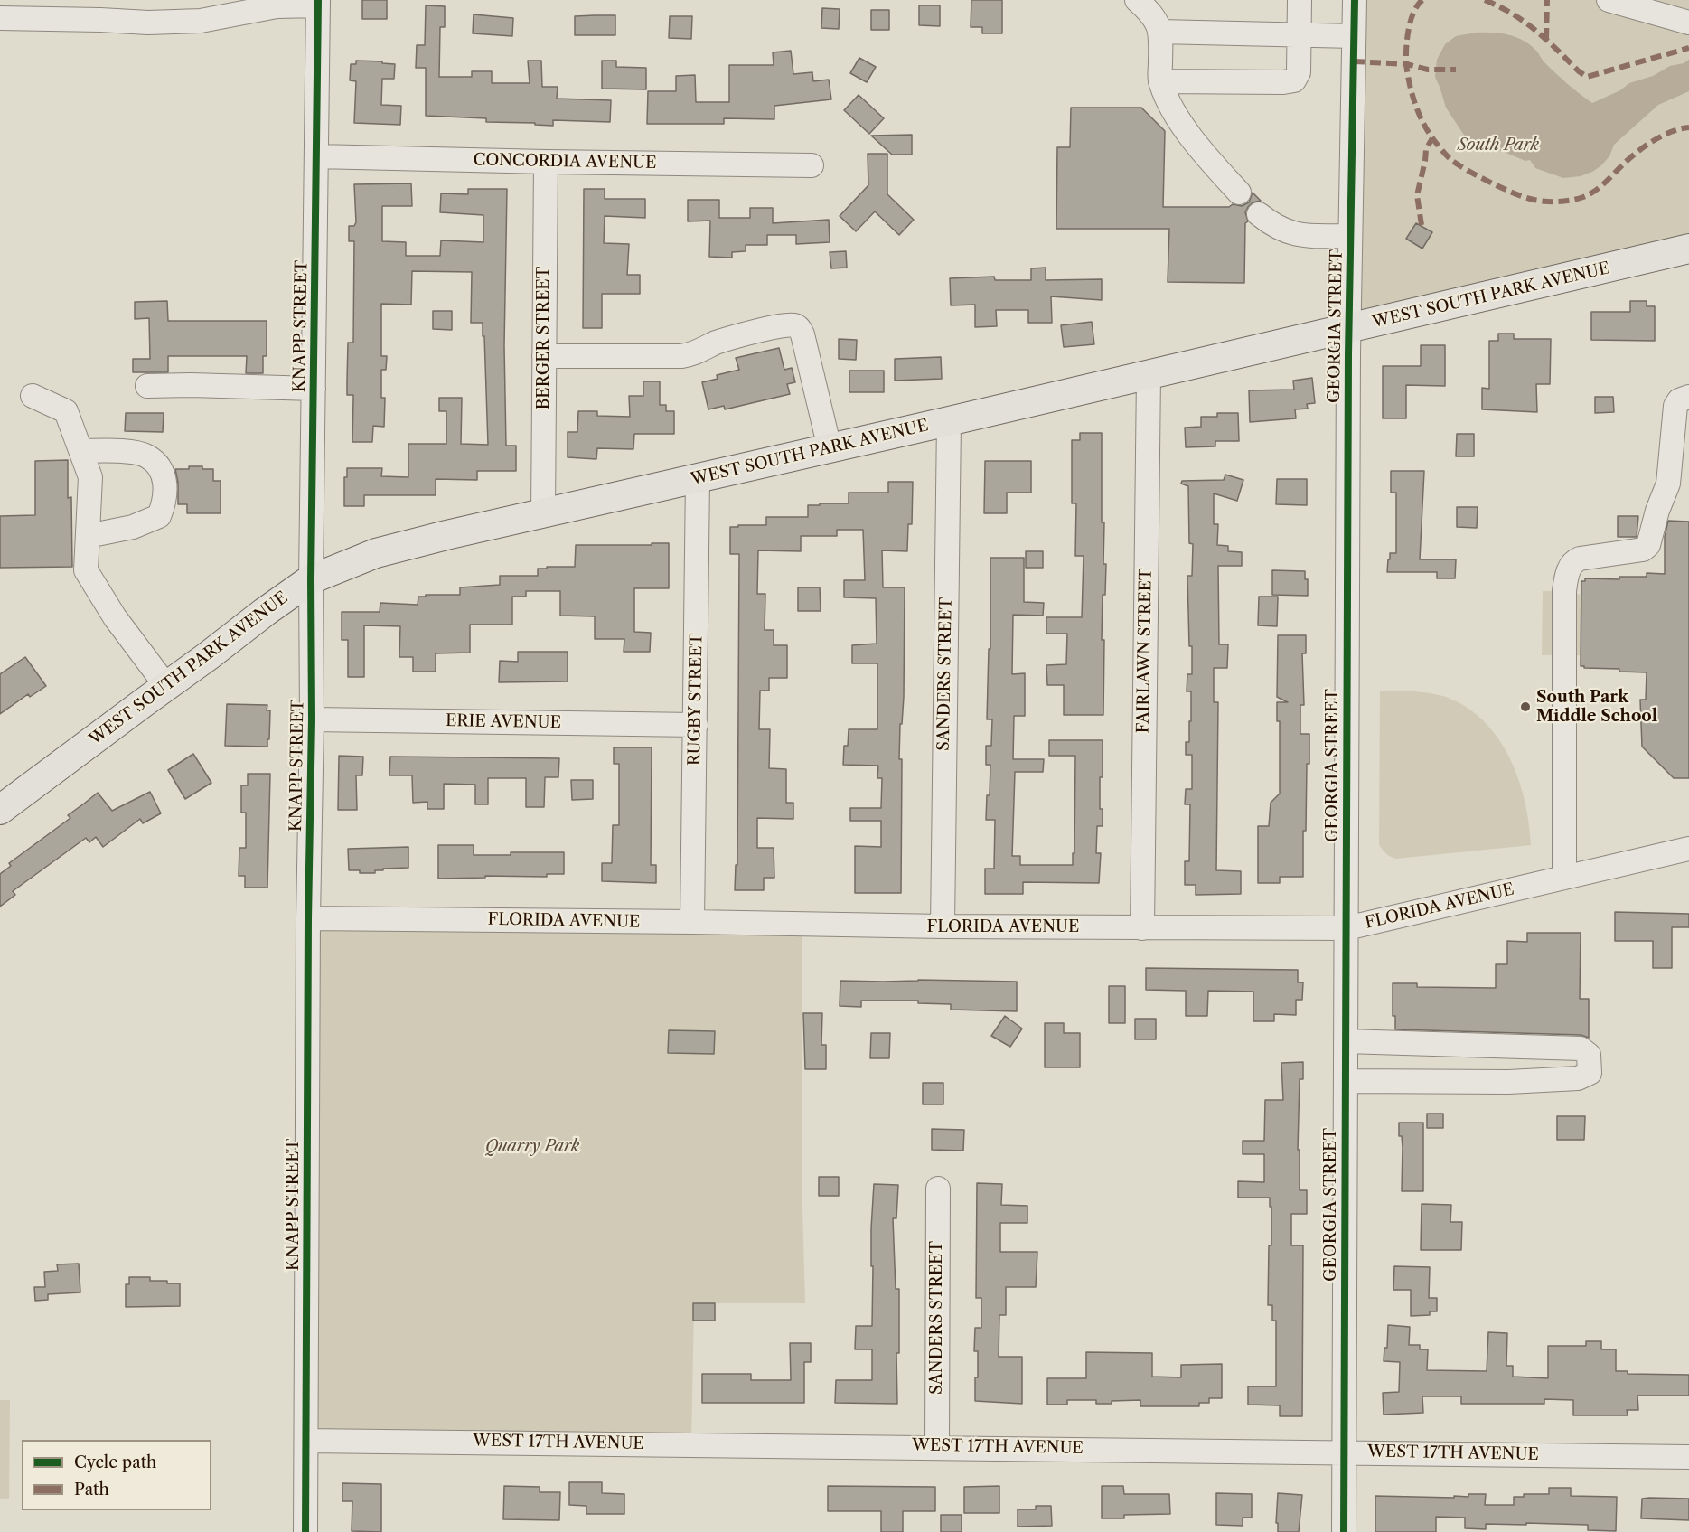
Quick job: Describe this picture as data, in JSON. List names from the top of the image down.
{
  "streets": {
    "main road": ["WEST SOUTH PARK AVENUE"],
    "street": [
      "CONCORDIA AVENUE",
      "KNAPP STREET",
      "GEORGIA STREET",
      "BERGER STREET",
      "FAIRLAWN STREET",
      "SANDERS STREET",
      "RUGBY STREET",
      "ERIE AVENUE",
      "FLORIDA AVENUE",
      "WEST 17TH AVENUE"
    ]
  },
  "crossings": [
    ["CONCORDIA AVENUE", "KNAPP STREET"],
    ["CONCORDIA AVENUE", "BERGER STREET"],
    ["WEST SOUTH PARK AVENUE", "KNAPP STREET"],
    ["WEST SOUTH PARK AVENUE", "GEORGIA STREET"],
    ["WEST SOUTH PARK AVENUE", "BERGER STREET"],
    ["WEST SOUTH PARK AVENUE", "FAIRLAWN STREET"],
    ["WEST SOUTH PARK AVENUE", "SANDERS STREET"],
    ["WEST SOUTH PARK AVENUE", "RUGBY STREET"],
    ["KNAPP STREET", "ERIE AVENUE"],
    ["KNAPP STREET", "FLORIDA AVENUE"],
    ["KNAPP STREET", "WEST 17TH AVENUE"],
    ["GEORGIA STREET", "FLORIDA AVENUE"],
    ["GEORGIA STREET", "WEST 17TH AVENUE"],
    ["FAIRLAWN STREET", "FLORIDA AVENUE"],
    ["SANDERS STREET", "FLORIDA AVENUE"],
    ["SANDERS STREET", "WEST 17TH AVENUE"],
    ["RUGBY STREET", "ERIE AVENUE"],
    ["RUGBY STREET", "FLORIDA AVENUE"]
  ],
  "parks": ["South Park", "Quarry Park"],
  "places": ["South Park Middle School"],
  "legend": ["Cycle path", "Path"]
}
